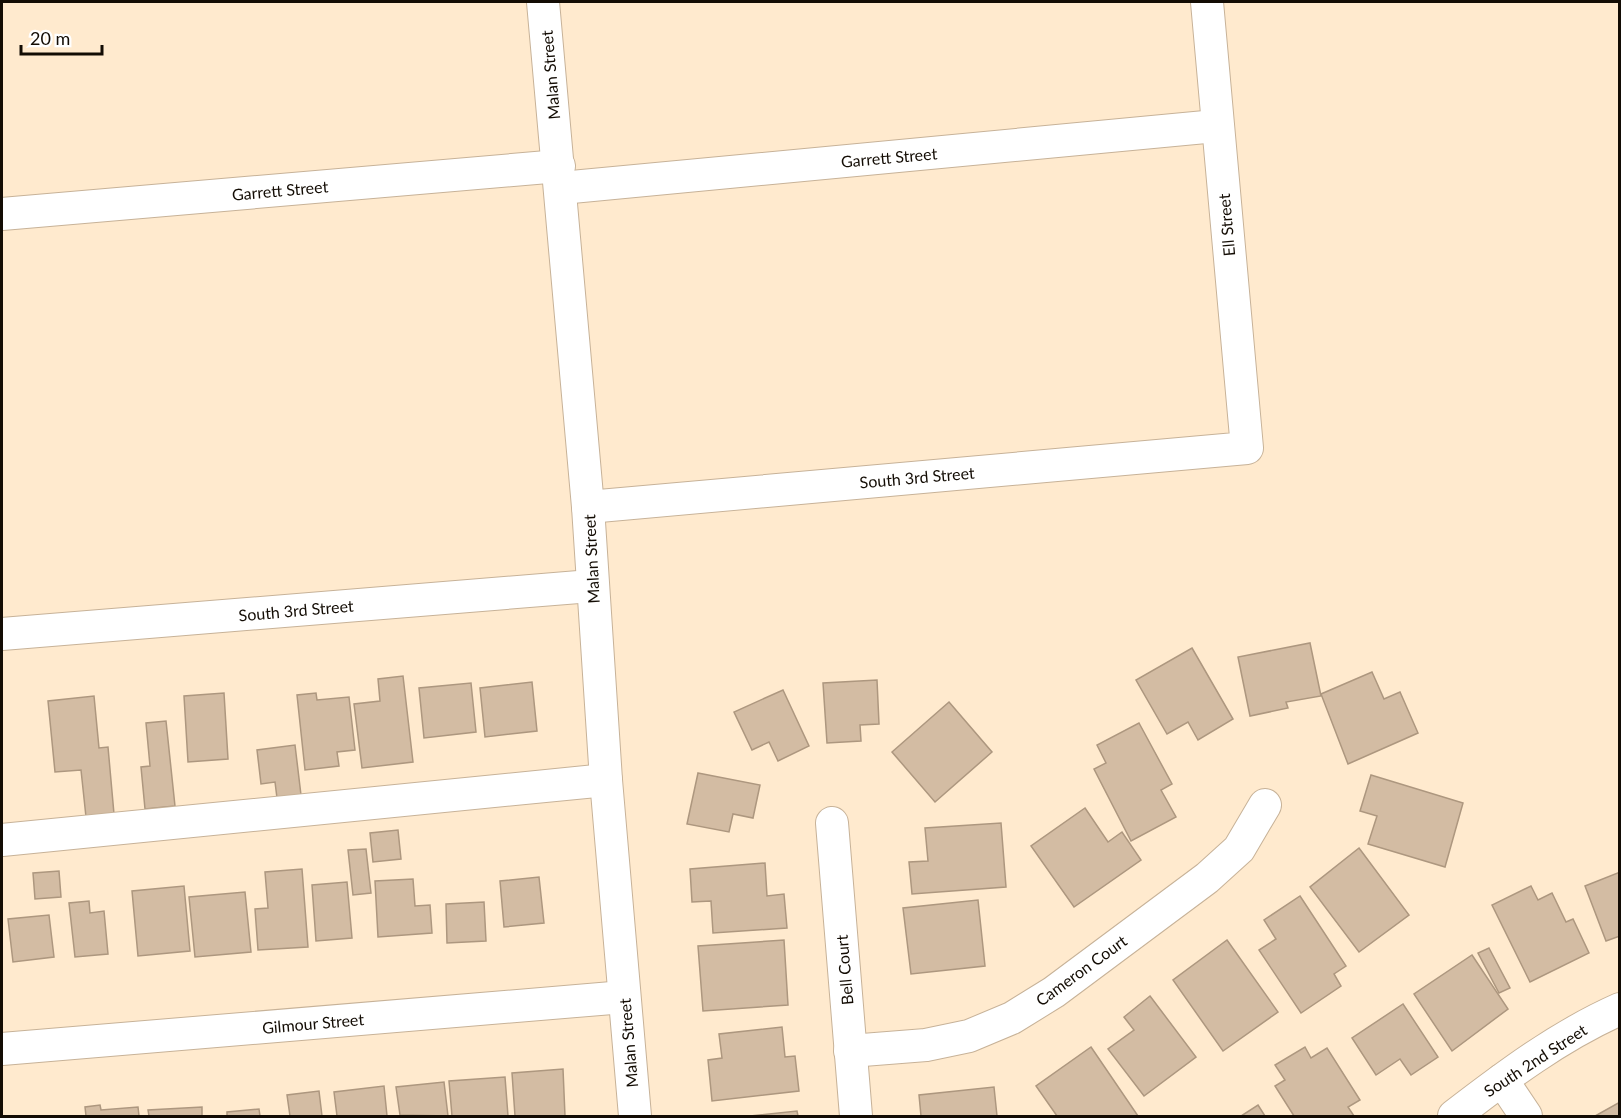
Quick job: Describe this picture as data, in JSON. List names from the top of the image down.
{
  "streets": {
    "street": [
      "Malan Street",
      "Garrett Street",
      "Ell Street",
      "South 3rd Street",
      "Bell Court",
      "Cameron Court",
      "Gilmour Street",
      "South 2nd Street"
    ]
  },
  "crossings": [
    ["Malan Street", "Garrett Street"],
    ["Malan Street", "South 3rd Street"],
    ["Malan Street", "Gilmour Street"],
    ["Garrett Street", "Ell Street"],
    ["Ell Street", "South 3rd Street"],
    ["Bell Court", "Cameron Court"]
  ],
  "scale_bar": "20 m"
}
